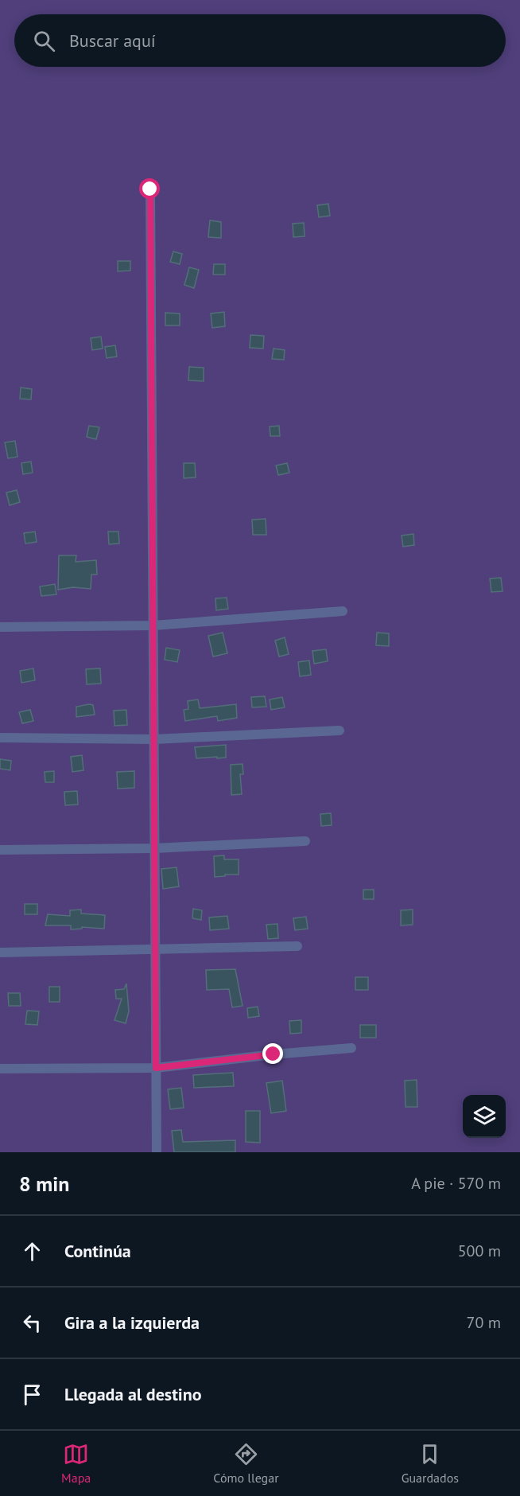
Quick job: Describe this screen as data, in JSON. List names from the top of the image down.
{
  "page": {
    "search": "Buscar aquí",
    "heading": ["8 min", "A pie · 570 m"],
    "list": [
      ["Continúa", "500 m"],
      ["Gira a la izquierda", "70 m"],
      "Llegada al destino"
    ],
    "nav": ["Mapa", "Cómo llegar", "Guardados"]
  }
}
